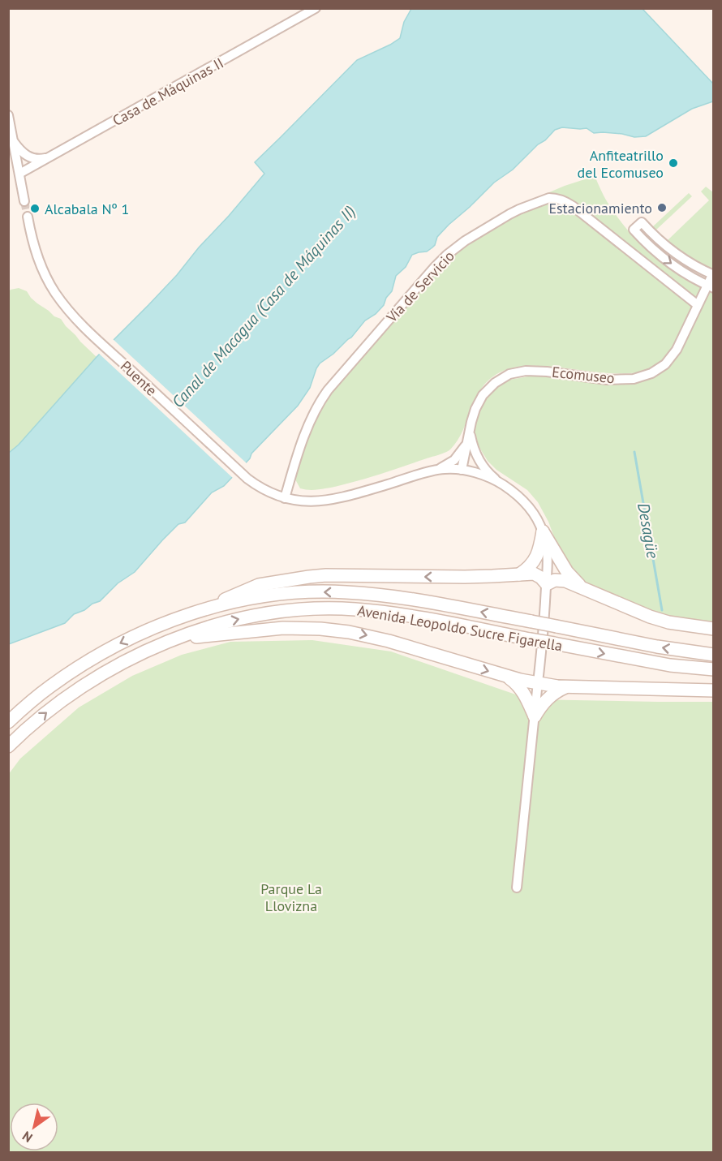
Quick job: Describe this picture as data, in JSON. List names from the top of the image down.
{
  "streets": {
    "main road": ["Avenida Leopoldo Sucre Figarella"],
    "street": [
      "Casa de Máquinas II",
      "Vía de Servicio",
      "Ecomuseo",
      "Puente"
    ]
  },
  "crossings": [
    ["Vía de Servicio", "Ecomuseo"],
    ["Vía de Servicio", "Puente"],
    ["Ecomuseo", "Puente"]
  ],
  "water": ["Canal de Macagua (Casa de Máquinas II)", "Desagüe"],
  "parks": ["Parque La Llovizna"],
  "places": ["Anfiteatrillo del Ecomuseo", "Estacionamiento", "Alcabala Nº 1"],
  "north": "bottom left"
}
